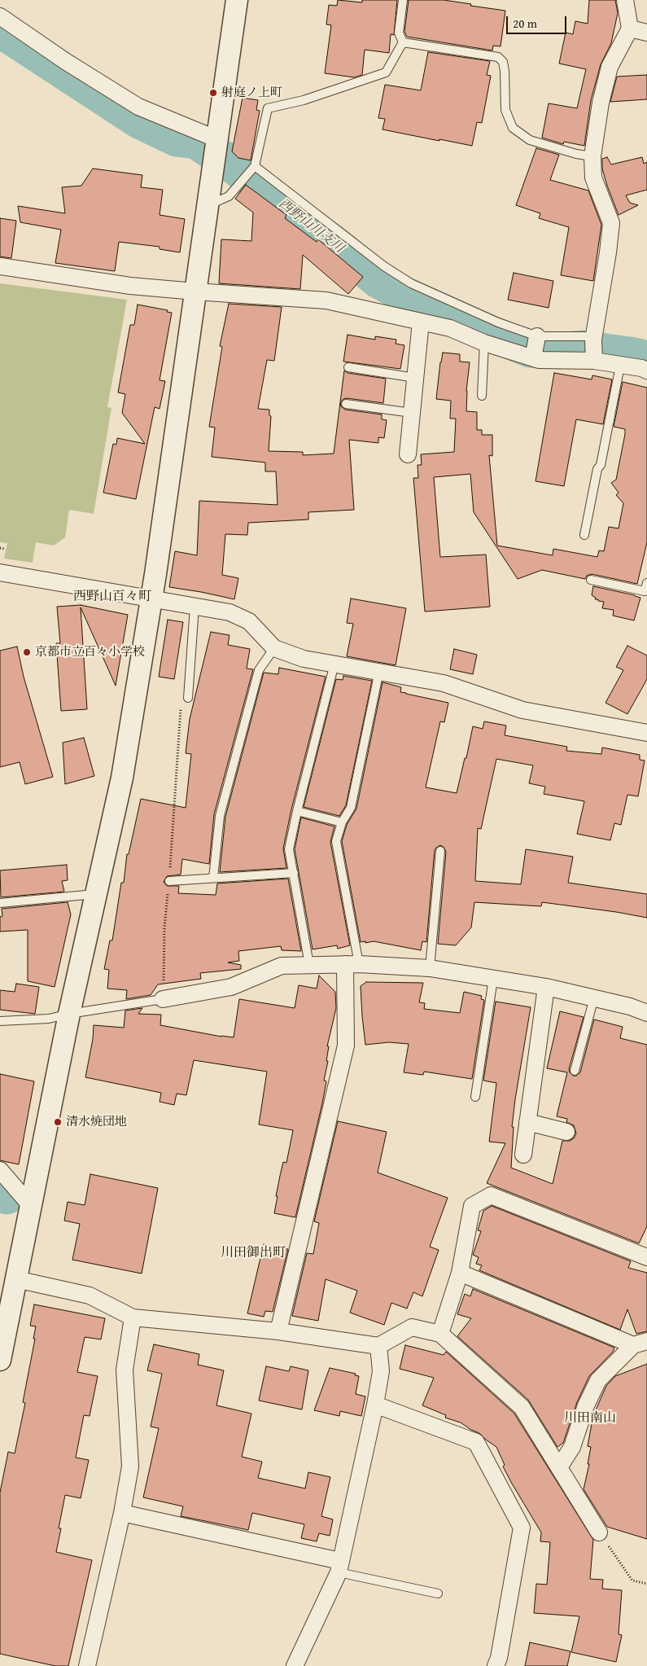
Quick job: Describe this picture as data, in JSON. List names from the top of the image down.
{
  "districts": ["西野山百々町", "川田御出町", "川田南山"],
  "water": ["西野山川支川"],
  "places": ["射庭ノ上町", "京都市立百々小学校", "清水焼団地"],
  "scale_bar": "20 m"
}
